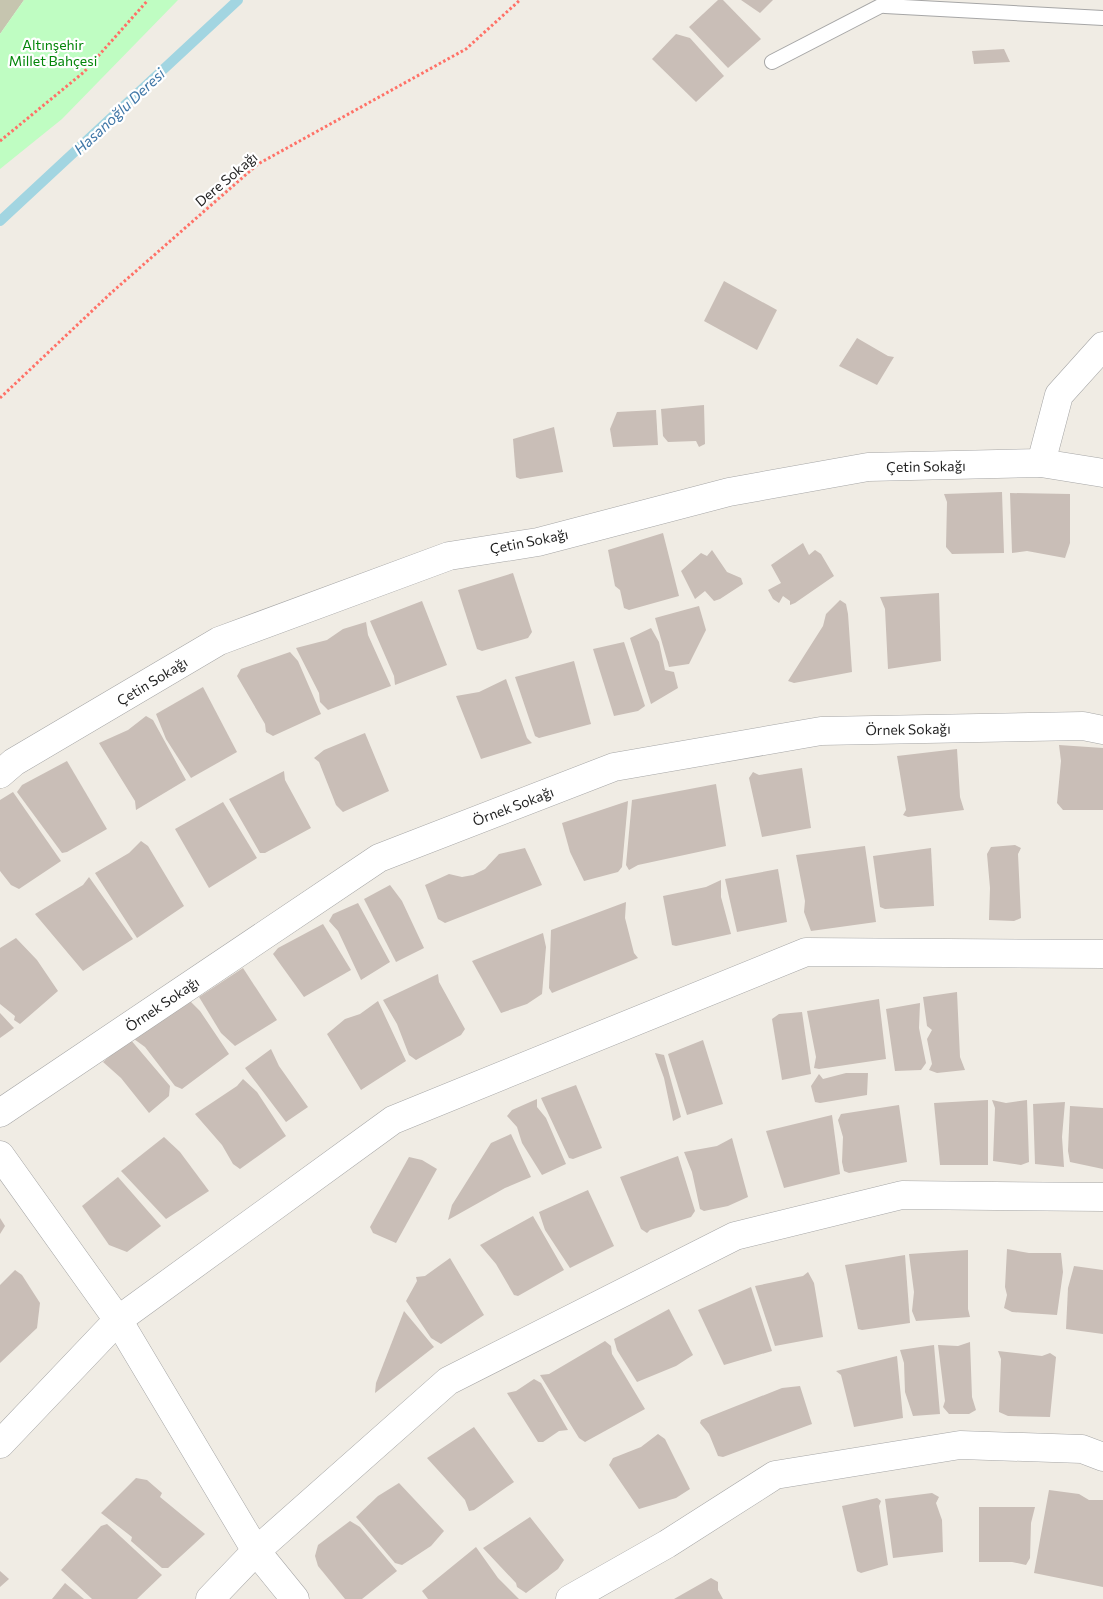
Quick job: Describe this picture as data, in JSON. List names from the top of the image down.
{
  "streets": {
    "street": ["Çetin Sokağı", "Örnek Sokağı"],
    "path": ["Dere Sokağı"]
  },
  "water": ["Hasanoğlu Deresi"],
  "parks": ["Altınşehir Millet Bahçesi"]
}
